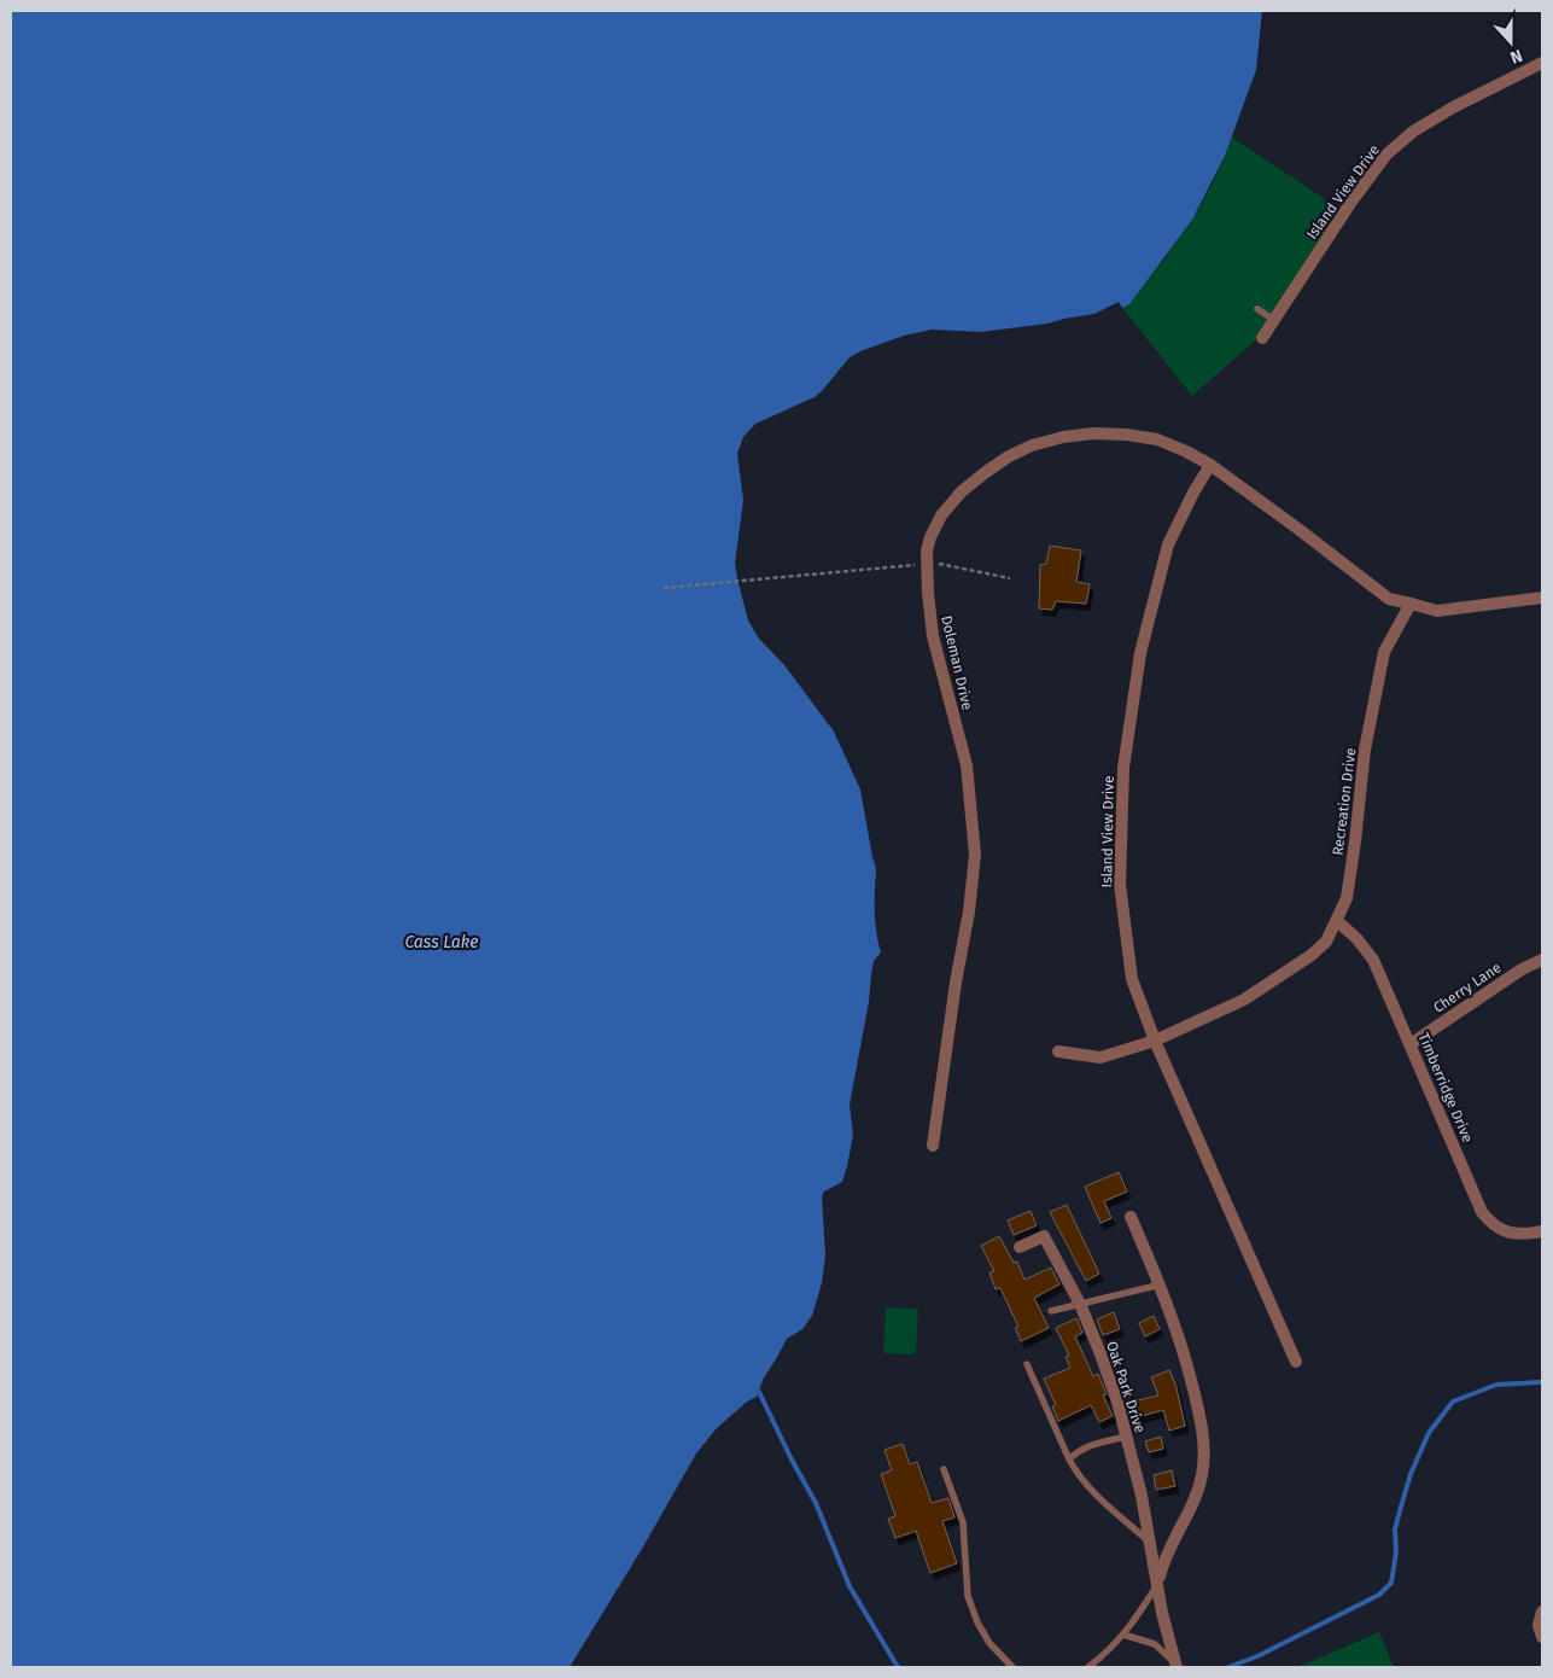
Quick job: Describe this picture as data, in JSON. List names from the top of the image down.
{
  "streets": {
    "street": [
      "Island View Drive",
      "Doleman Drive",
      "Recreation Drive",
      "Cherry Lane",
      "Timberridge Drive",
      "Oak Park Drive"
    ]
  },
  "crossings": [
    ["Island View Drive", "Doleman Drive"],
    ["Island View Drive", "Recreation Drive"],
    ["Doleman Drive", "Recreation Drive"],
    ["Recreation Drive", "Timberridge Drive"],
    ["Cherry Lane", "Timberridge Drive"]
  ],
  "water": ["Cass Lake"],
  "north": "bottom"
}
